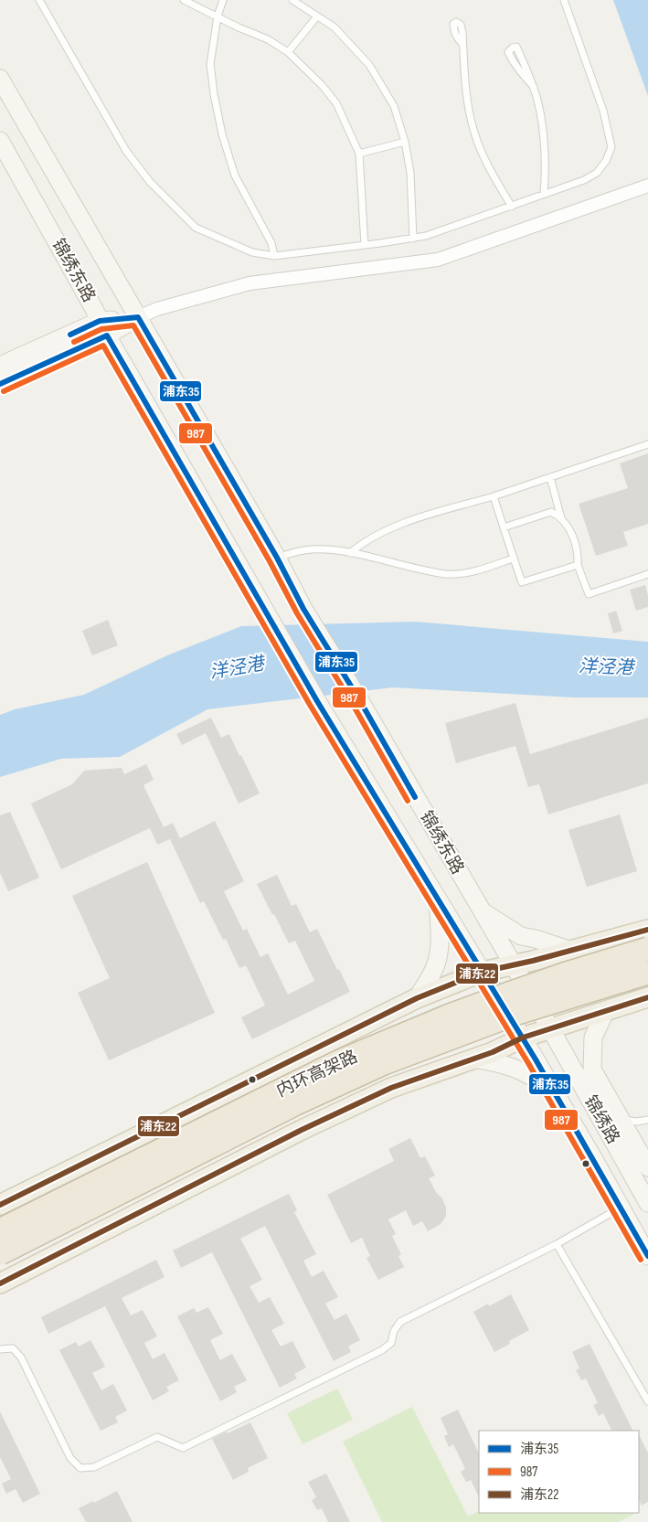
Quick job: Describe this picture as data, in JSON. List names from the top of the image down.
{
  "streets": {
    "highway": ["内环高架路"],
    "main road": ["锦绣东路", "锦绣路"]
  },
  "crossings": [
    ["锦绣东路", "锦绣路"]
  ],
  "water": ["洋泾港"],
  "lines": ["transit line 浦东35", "transit line 987", "transit line 浦东22"],
  "legend": ["浦东35", "987", "浦东22"]
}
